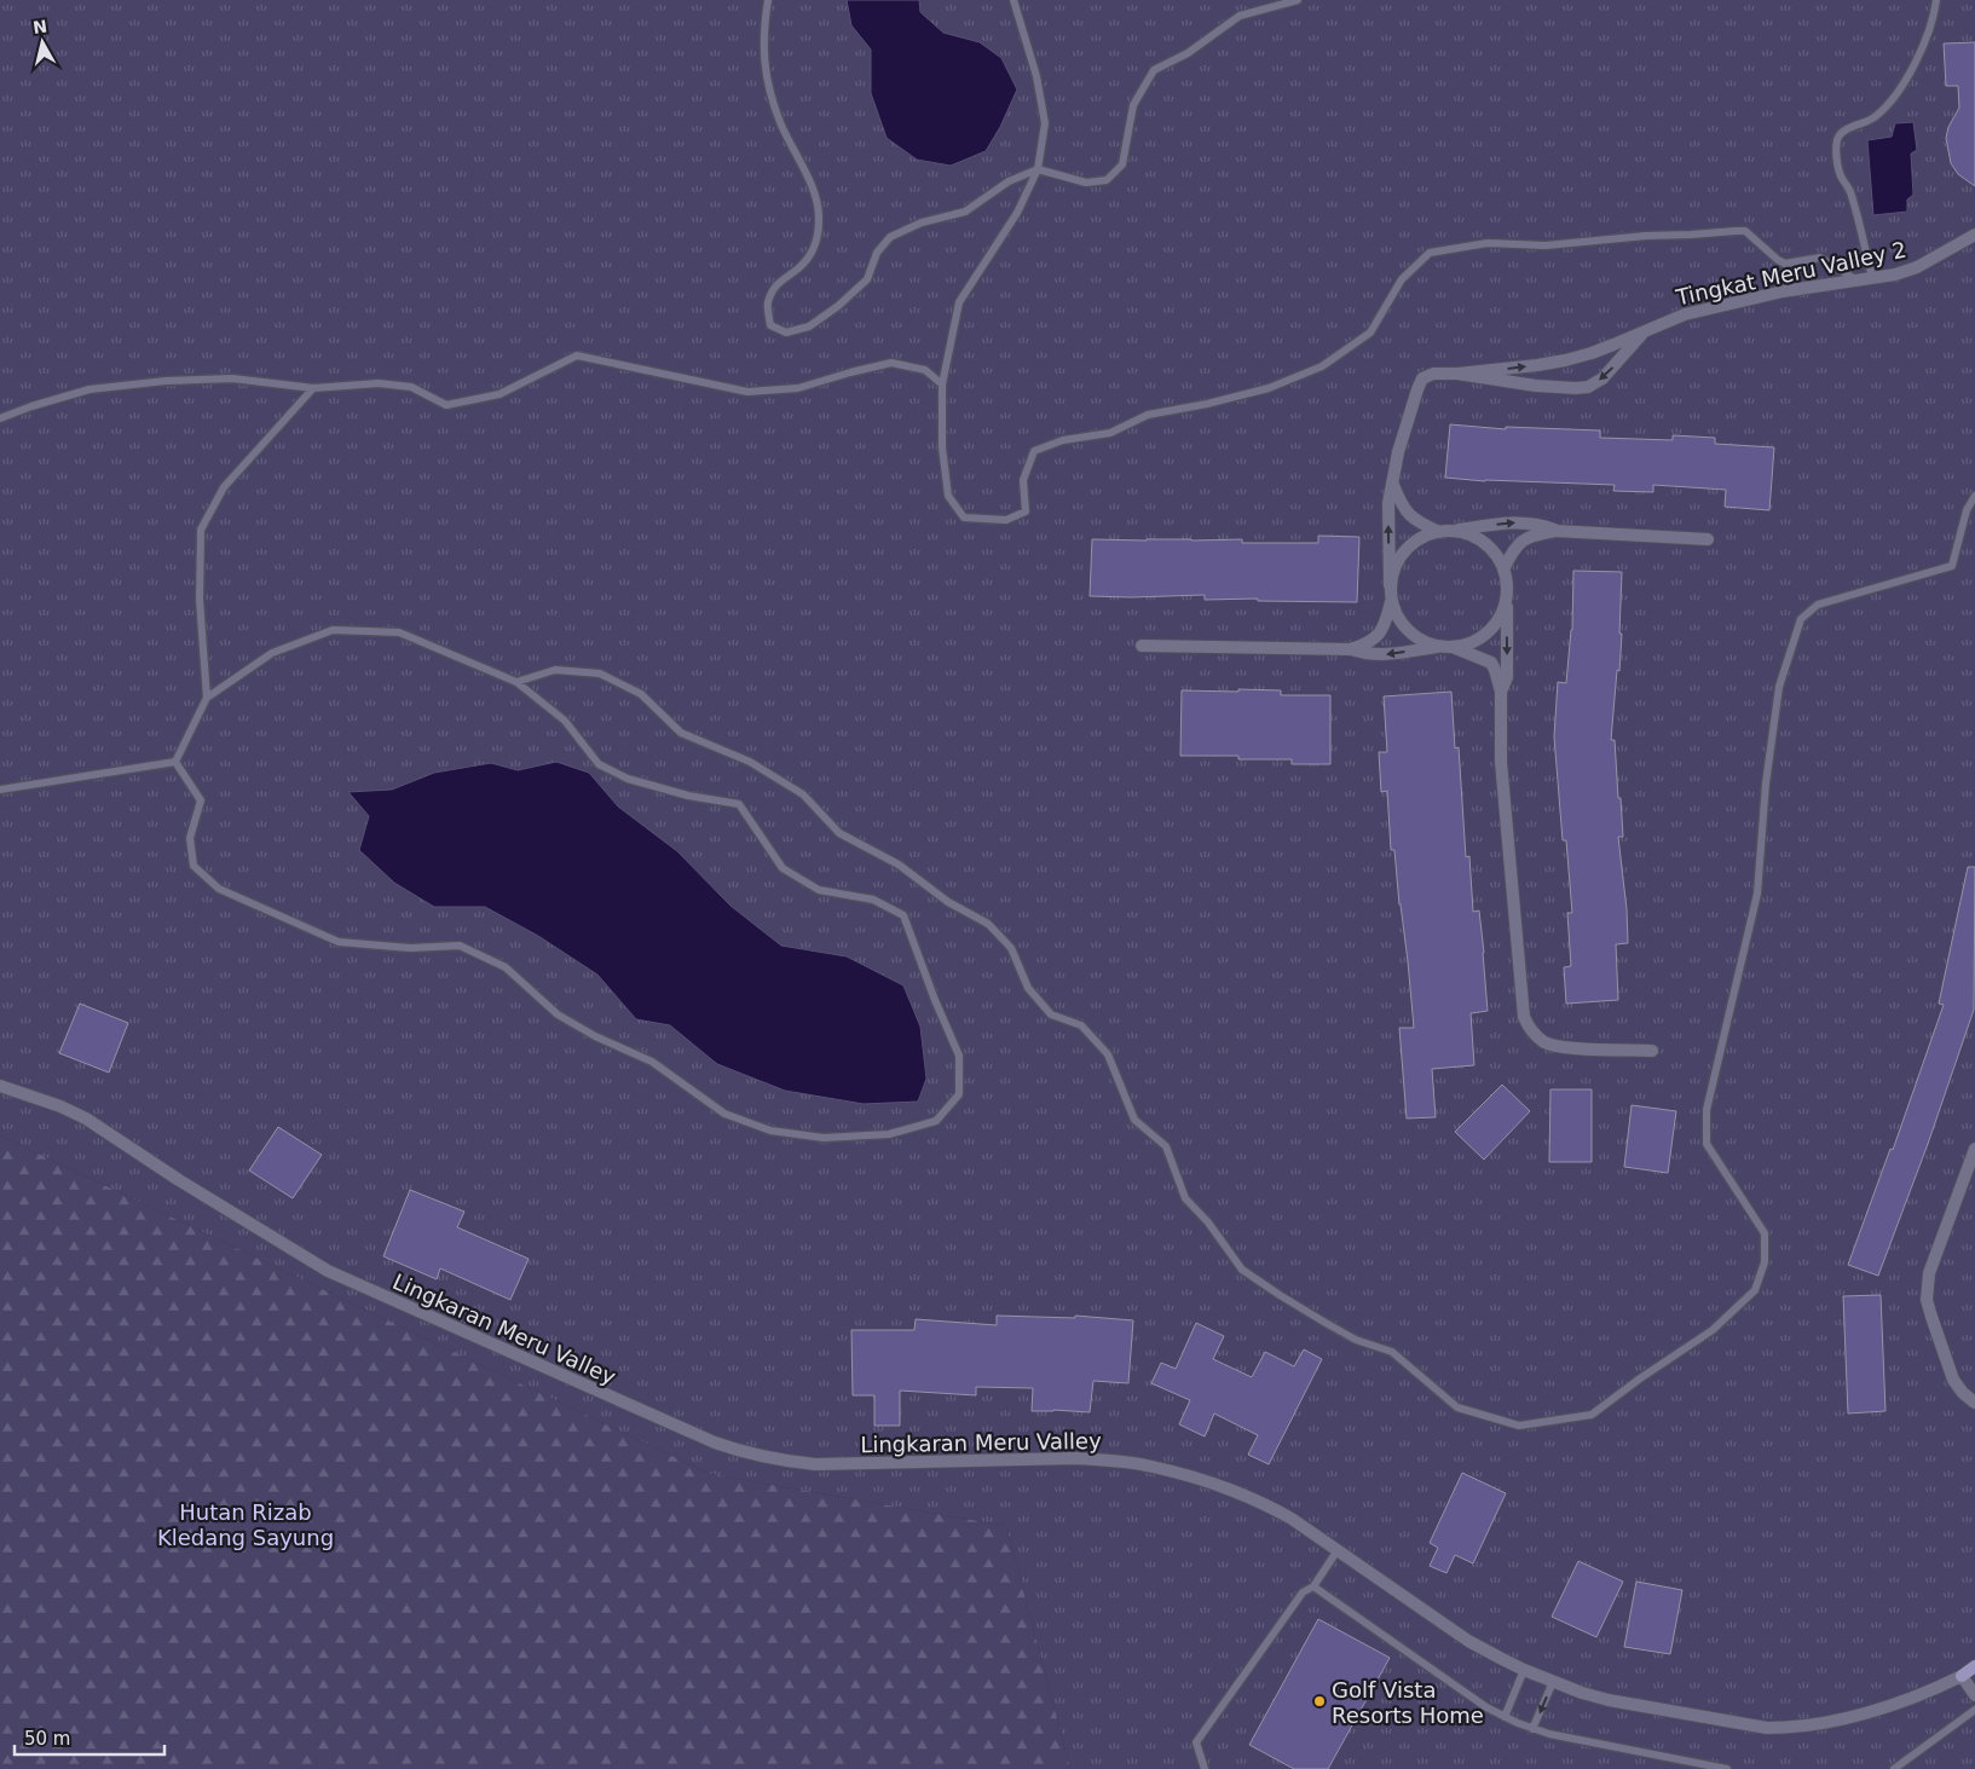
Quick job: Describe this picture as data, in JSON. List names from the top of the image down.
{
  "streets": {
    "street": ["Tingkat Meru Valley 2", "Lingkaran Meru Valley"]
  },
  "parks": ["Hutan Rizab Kledang Sayung"],
  "places": ["Golf Vista Resorts Home"],
  "scale_bar": "50 m",
  "north": "top"
}
